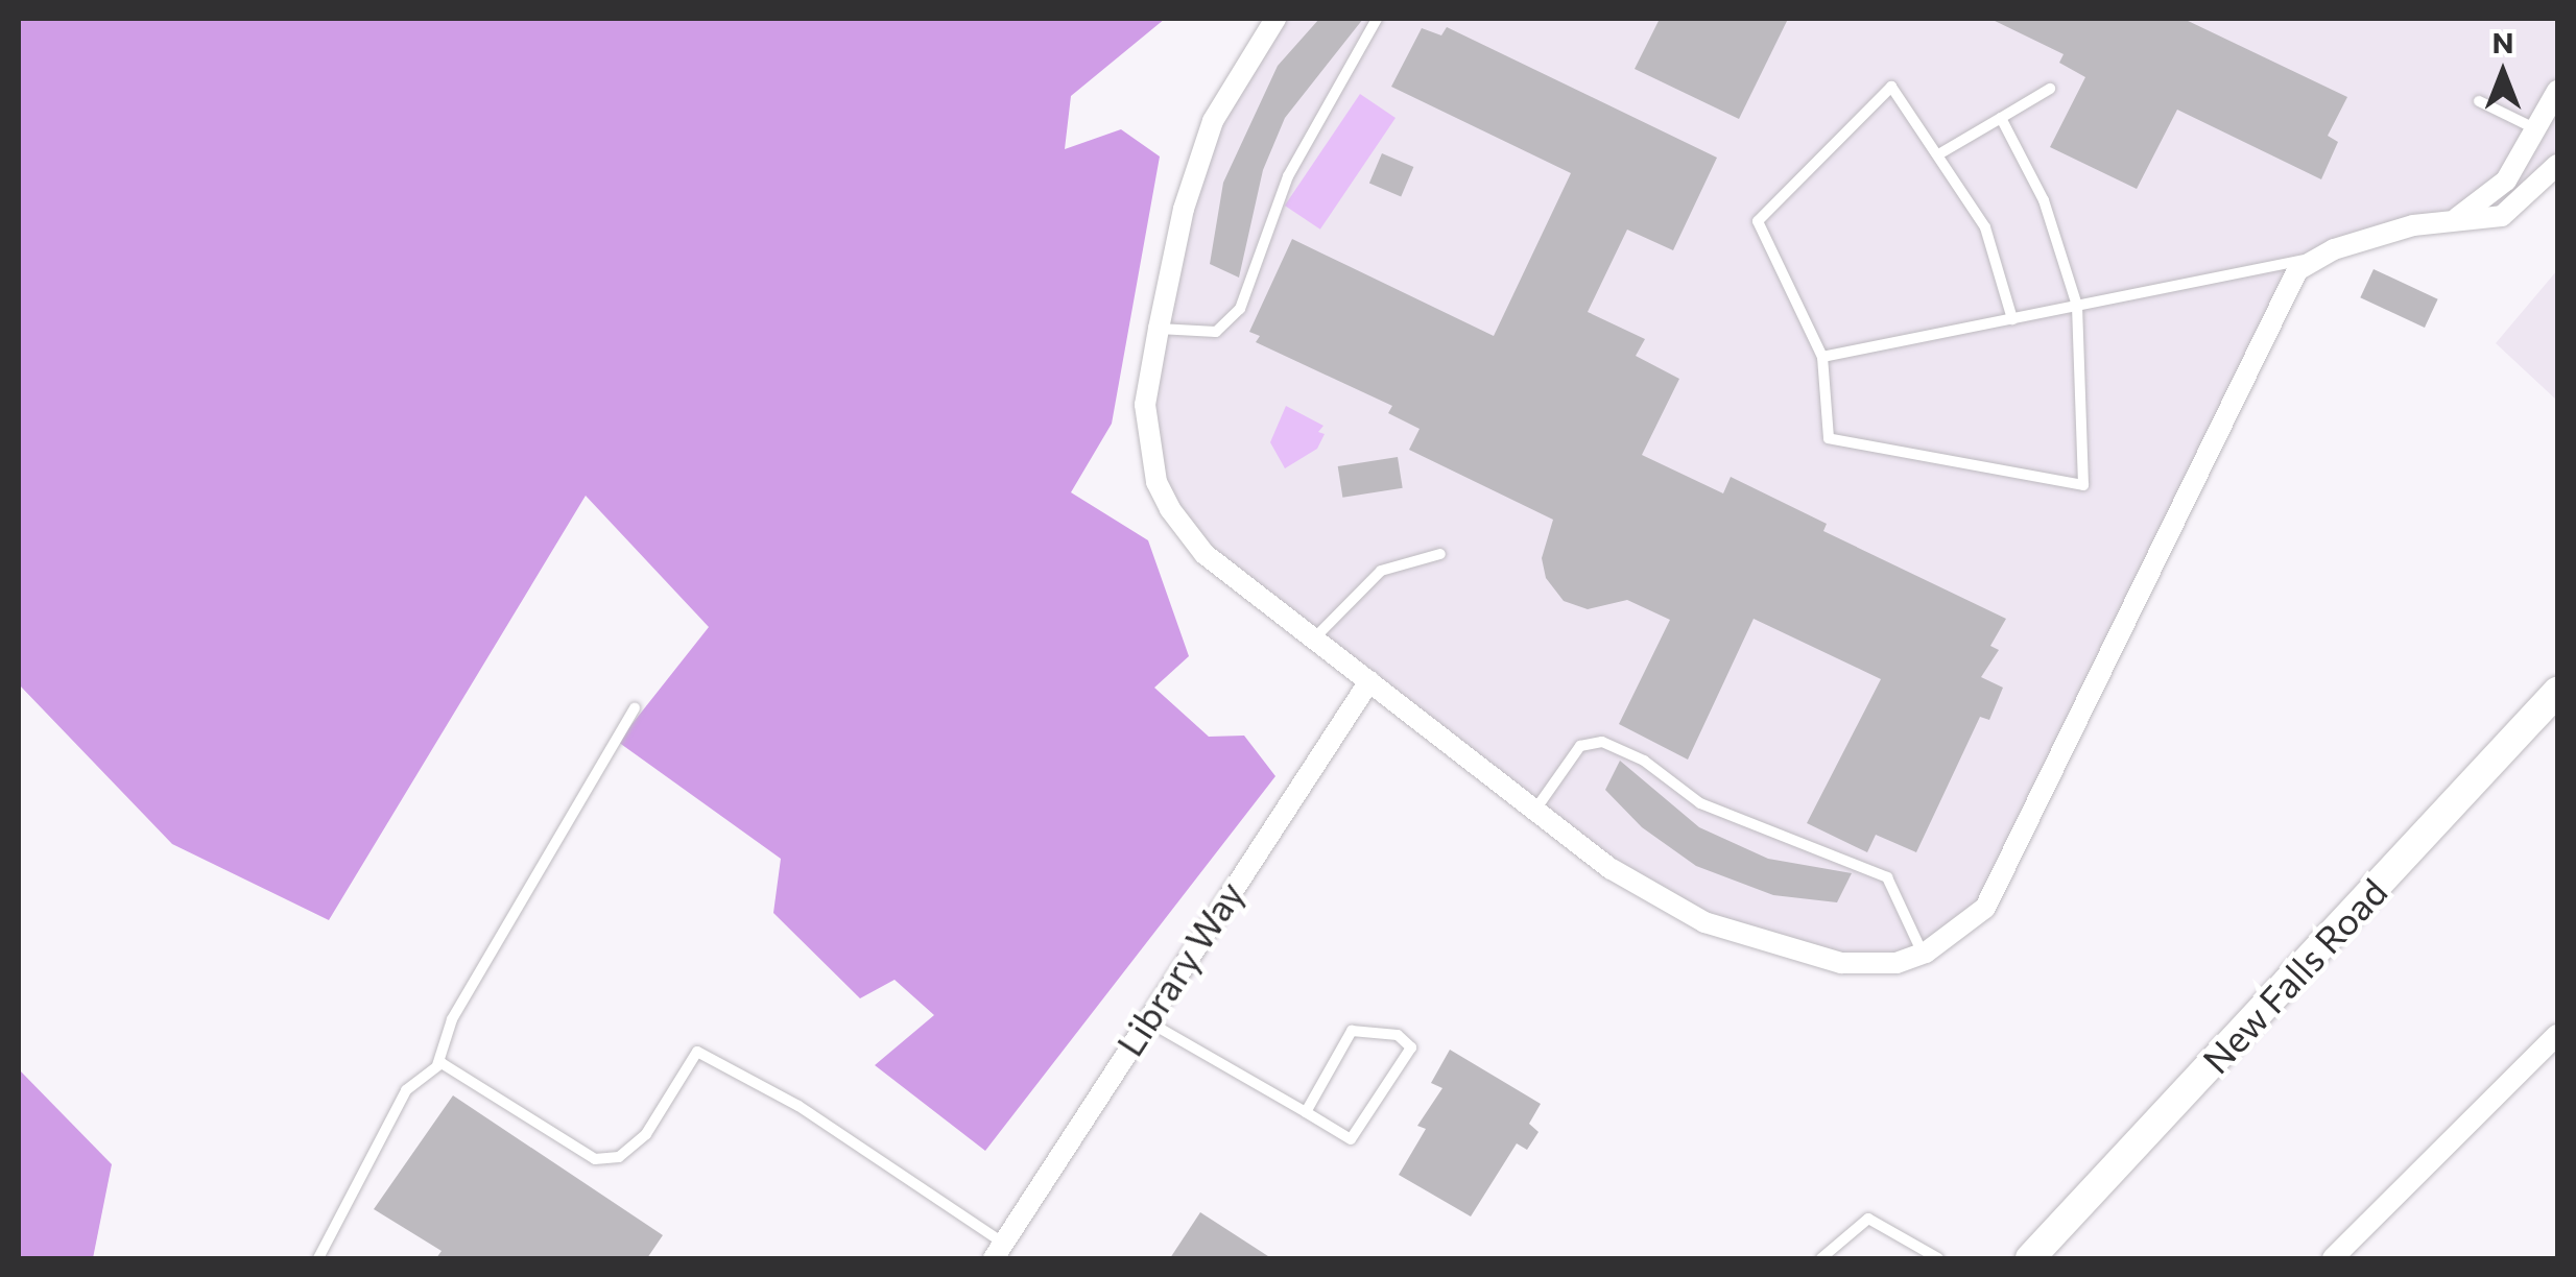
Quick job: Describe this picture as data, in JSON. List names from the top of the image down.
{
  "streets": {
    "main road": ["New Falls Road"],
    "street": ["Library Way"]
  },
  "north": "top"
}
